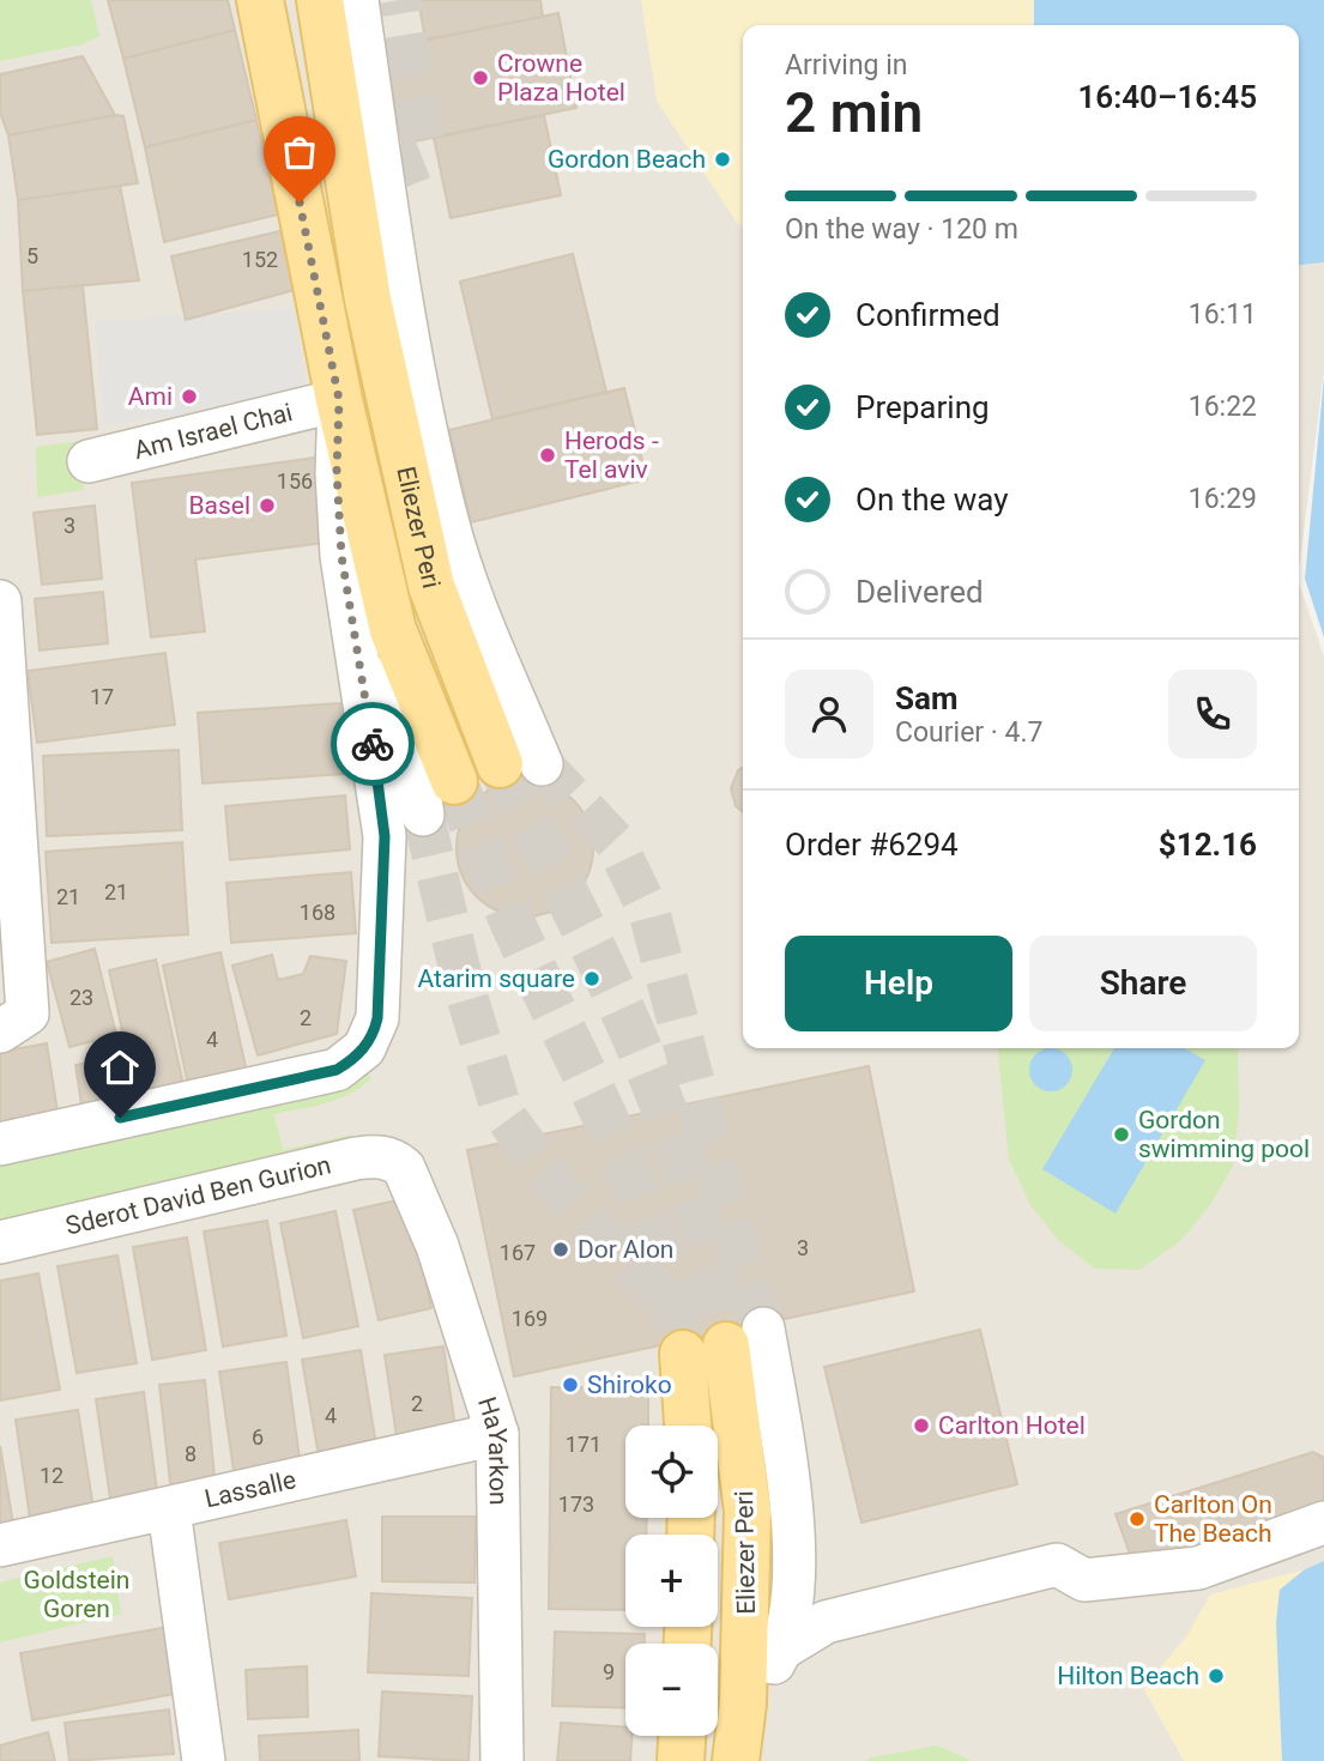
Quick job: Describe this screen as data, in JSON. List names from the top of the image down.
{
  "streets": {
    "main road": ["Eliezer Peri"],
    "street": [
      "Am Israel Chai",
      "Sderot David Ben Gurion",
      "HaYarkon",
      "Lassalle"
    ]
  },
  "crossings": [
    ["Am Israel Chai", "Eliezer Peri"],
    ["Sderot David Ben Gurion", "HaYarkon"],
    ["HaYarkon", "Lassalle"]
  ],
  "parks": ["Goldstein Goren"],
  "places": [
    "Crowne Plaza Hotel",
    "Gordon Beach",
    "Ami",
    "Herods - Tel aviv",
    "Basel",
    "Atarim square",
    "Gordon swimming pool",
    "Dor Alon",
    "Shiroko",
    "Carlton Hotel",
    "Carlton On The Beach",
    "Hilton Beach"
  ],
  "house_numbers": [
    "5",
    "152",
    "156",
    "3",
    "17",
    "21",
    "21",
    "168",
    "23",
    "2",
    "4",
    "3",
    "167",
    "169",
    "2",
    "4",
    "6",
    "171",
    "8",
    "12",
    "173",
    "9"
  ],
  "page": {
    "heading": ["2 min", "Arriving in", "16:40–16:45"],
    "panel": [
      "Sam",
      "Courier · 4.7",
      "Order #6294",
      "$12.16"
    ],
    "bar": "On the way · 120 m",
    "list": [
      ["Confirmed", "16:11"],
      ["Preparing", "16:22"],
      ["On the way", "16:29"],
      "Delivered"
    ],
    "buttons": ["Help", "Share"],
    "map_buttons": ["+", "−"]
  }
}
